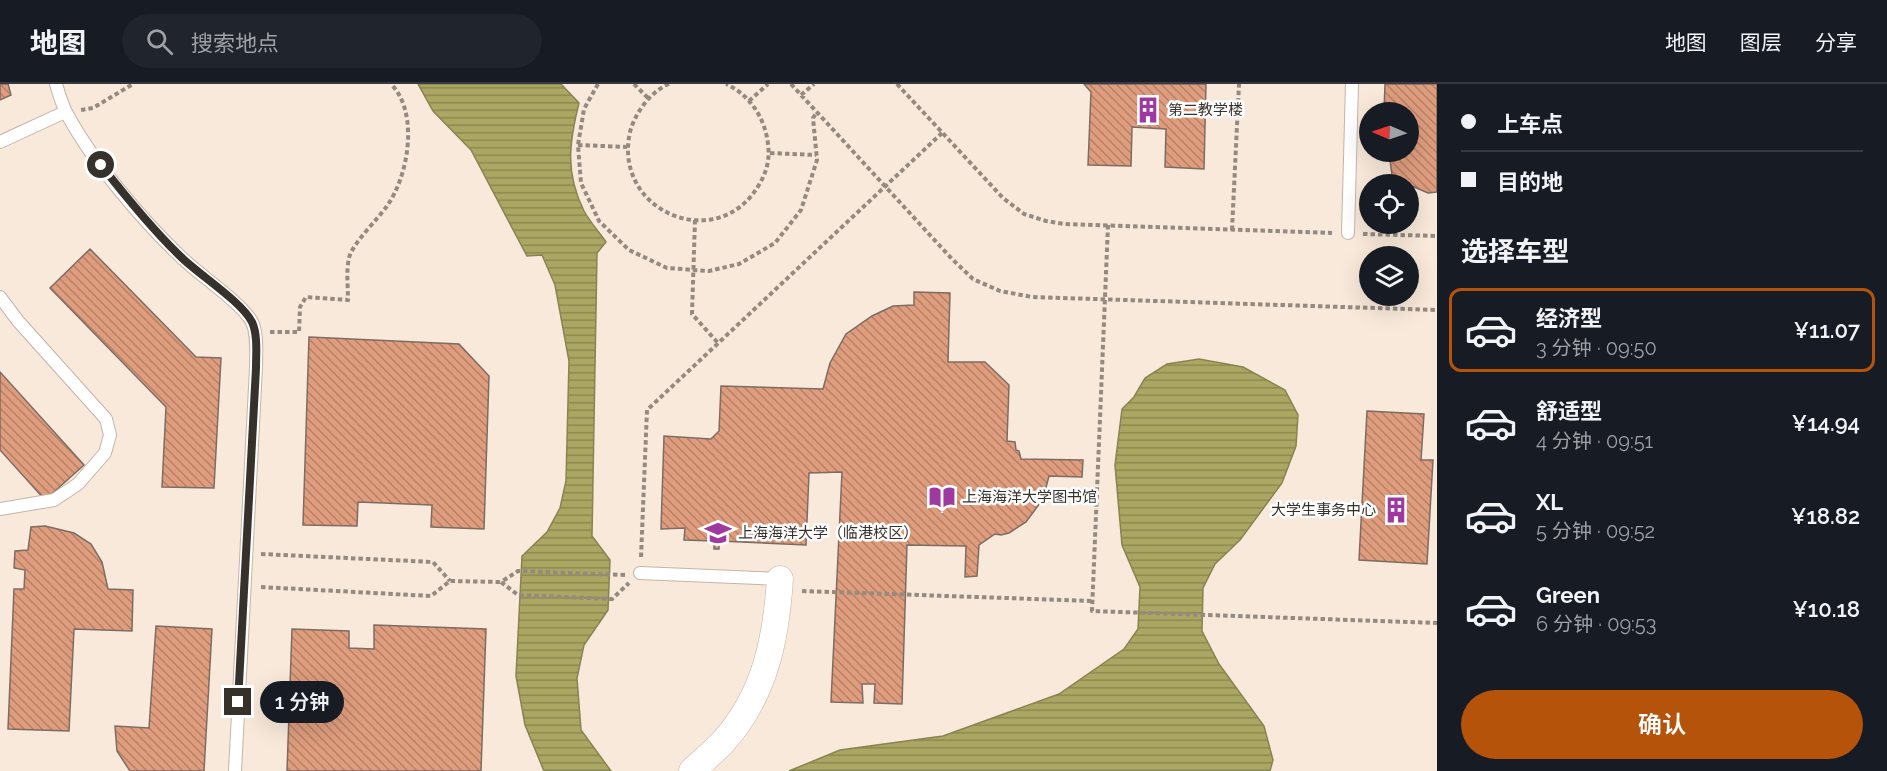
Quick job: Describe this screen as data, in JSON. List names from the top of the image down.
{
  "places": {
    "building": ["第二教学楼", "大学生事务中心"],
    "library": ["上海海洋大学图书馆"],
    "school or university": ["上海海洋大学（临港校区）"]
  },
  "north": "left",
  "page": {
    "header": "地图",
    "search": "搜索地点",
    "nav": ["地图", "图层", "分享"],
    "banner": ["上车点", "目的地"],
    "heading": "选择车型",
    "list": [
      {
        "name": "经济型",
        "note": "3 分钟 · 09:50",
        "value": "¥11.07"
      },
      {
        "name": "舒适型",
        "note": "4 分钟 · 09:51",
        "value": "¥14.94"
      },
      {
        "name": "XL",
        "note": "5 分钟 · 09:52",
        "value": "¥18.82"
      },
      {
        "name": "Green",
        "note": "6 分钟 · 09:53",
        "value": "¥10.18"
      }
    ],
    "buttons": "确认",
    "bubble": "1 分钟"
  }
}
